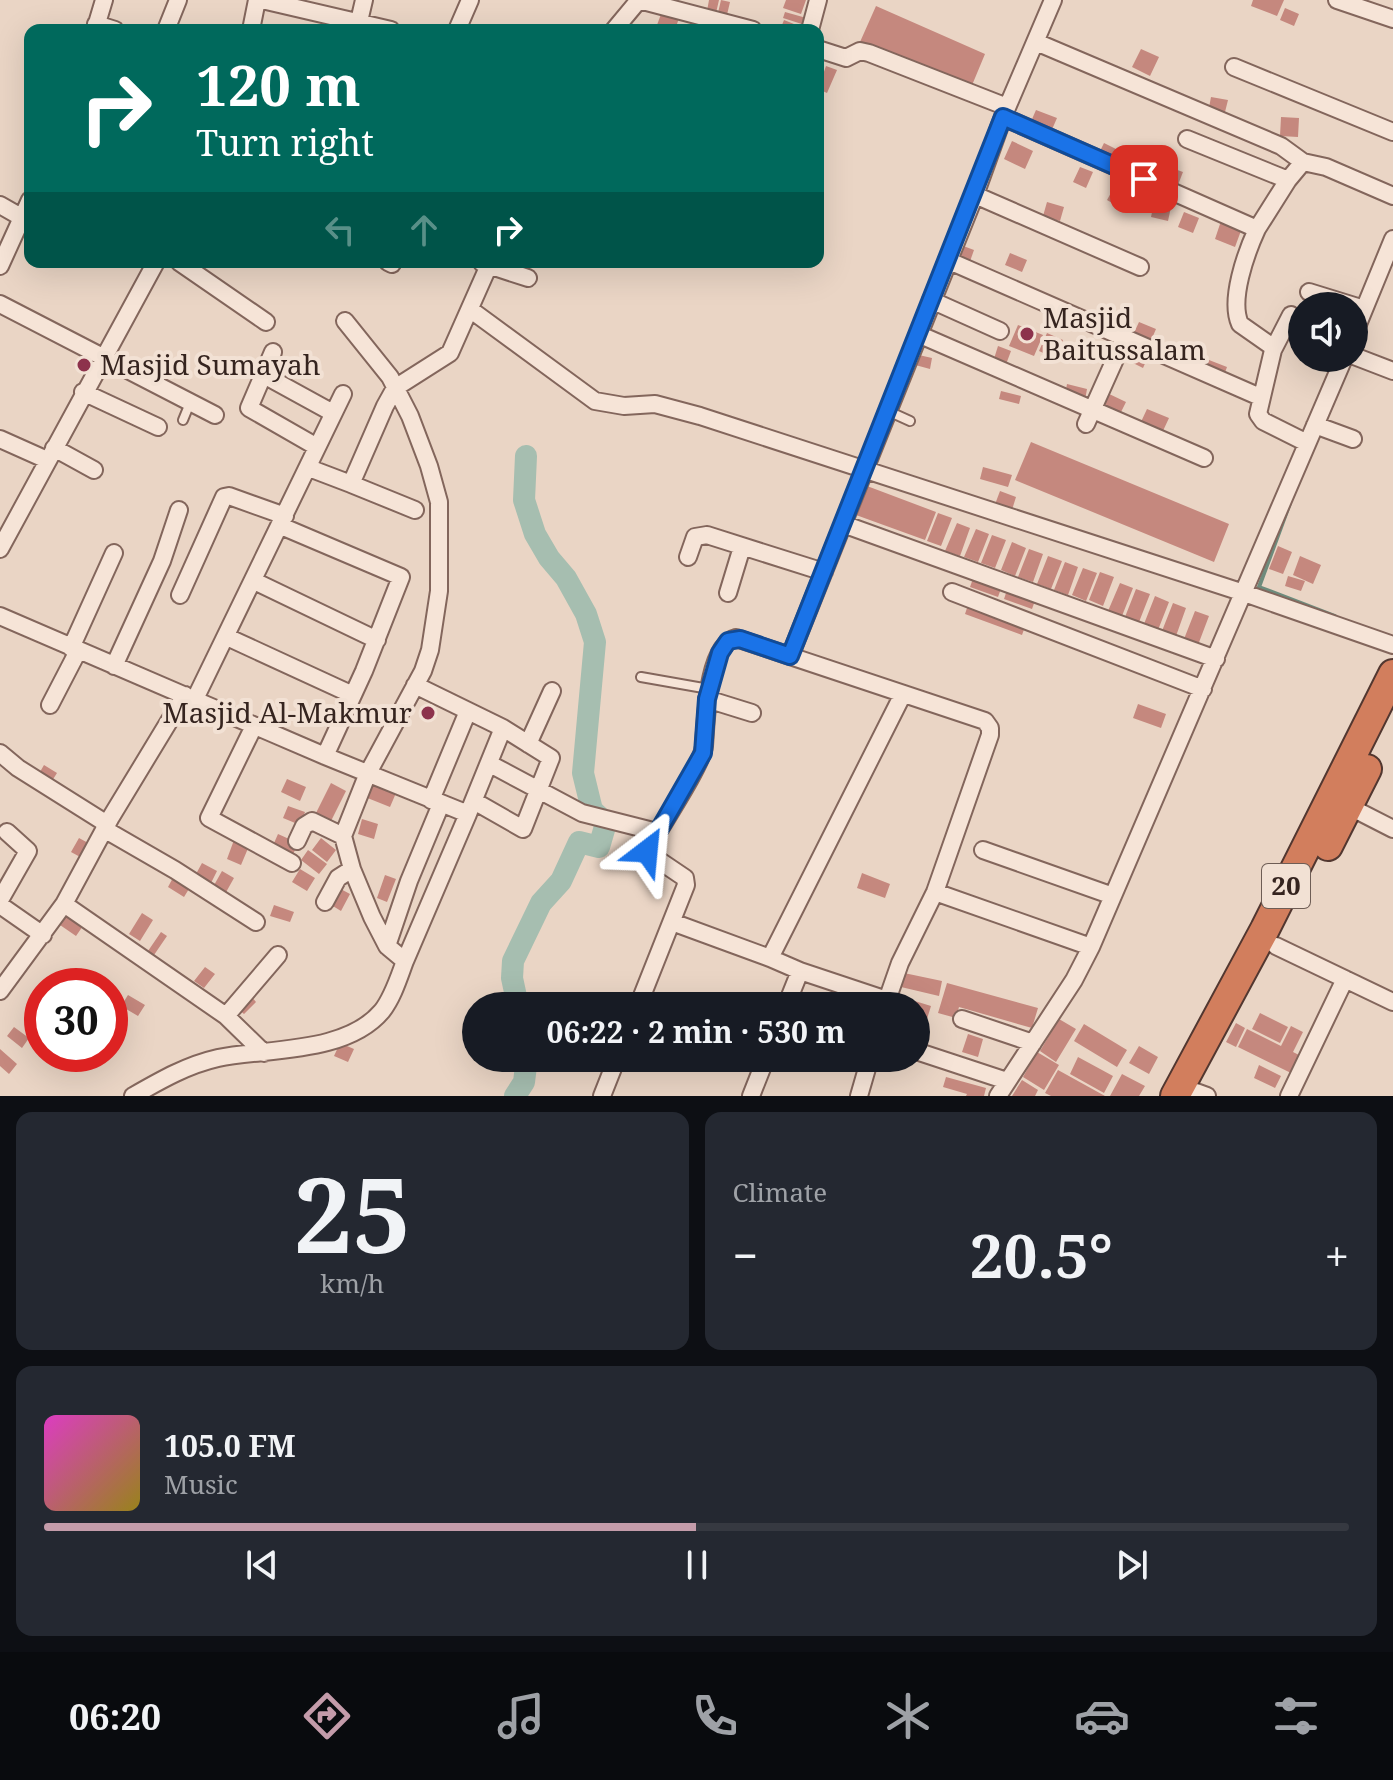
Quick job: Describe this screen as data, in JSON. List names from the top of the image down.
{
  "streets": {
    "highway": ["20"]
  },
  "places": ["Masjid Baitussalam", "Masjid Sumayah", "Masjid Al-Makmur"],
  "page": {
    "turn": ["120 m", "Turn right"],
    "limit": "30",
    "trip": "06:22 · 2 min · 530 m",
    "tile": [
      ["25", "km/h"],
      "Climate"
    ],
    "heat": ["−", "20.5°", "+"],
    "song": ["105.0 FM", "Music"],
    "tabs": "06:20"
  }
}
